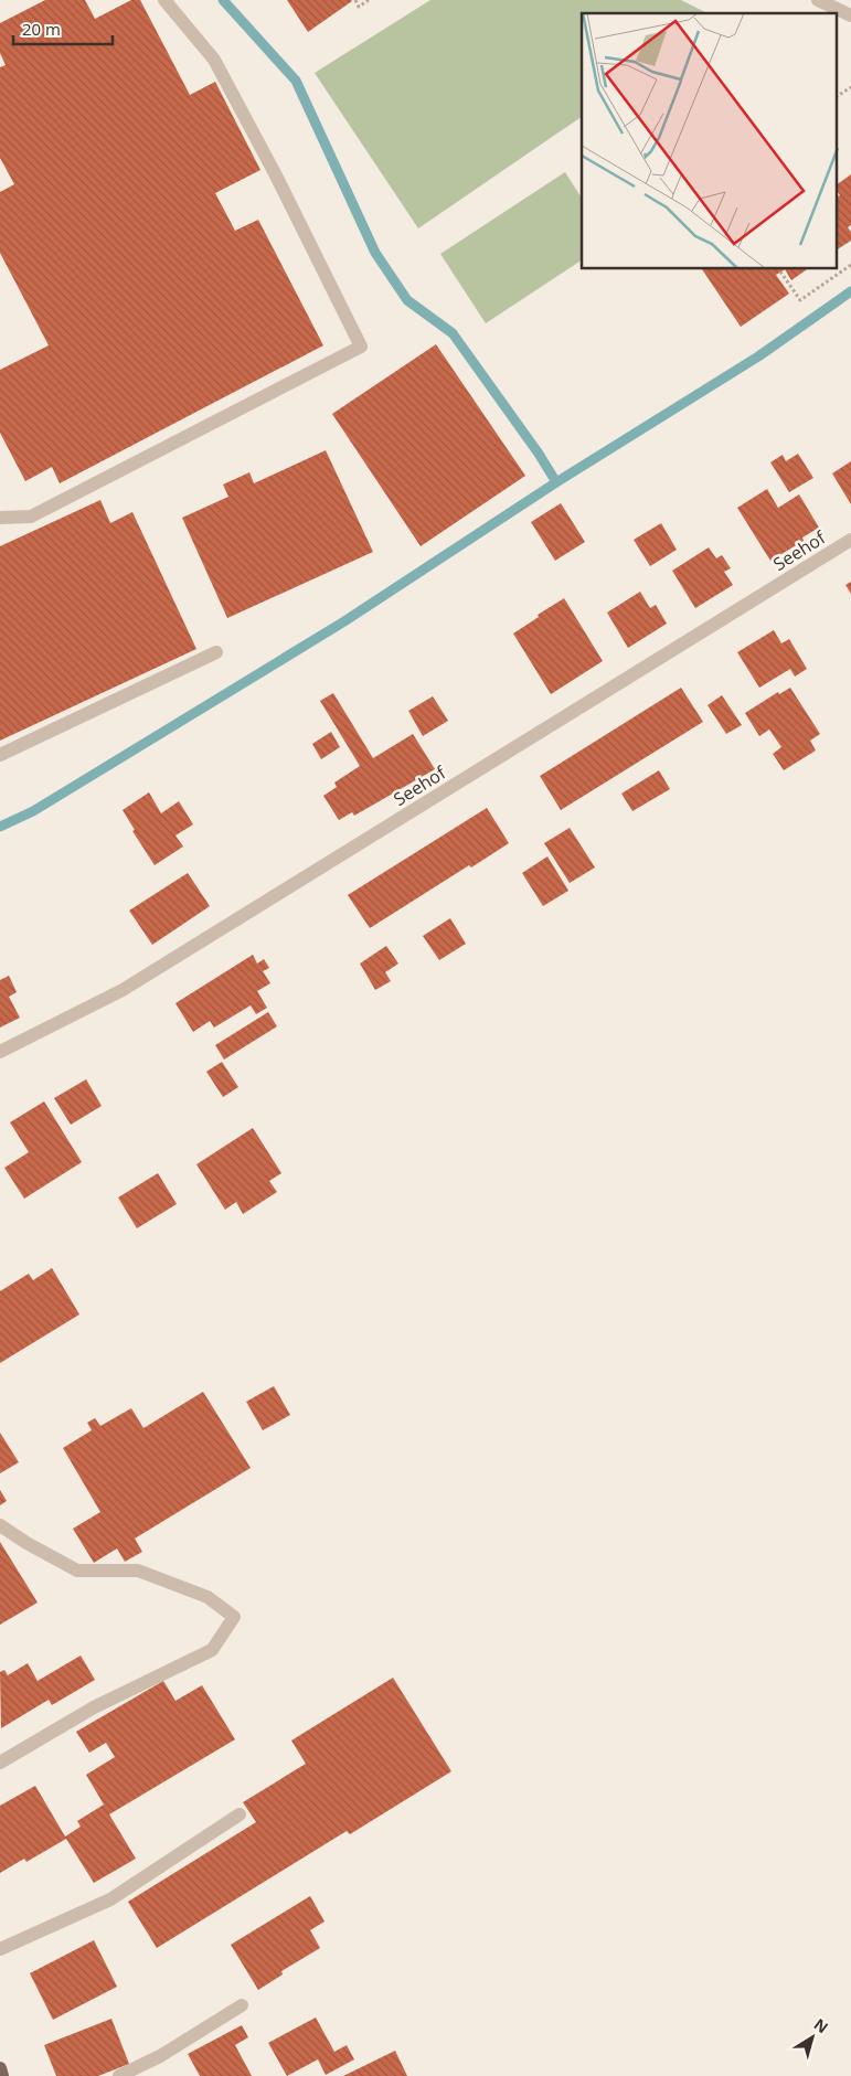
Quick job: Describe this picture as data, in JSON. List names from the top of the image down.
{
  "streets": {
    "street": ["Seehof"]
  },
  "scale_bar": "20 m",
  "north": "top right"
}
